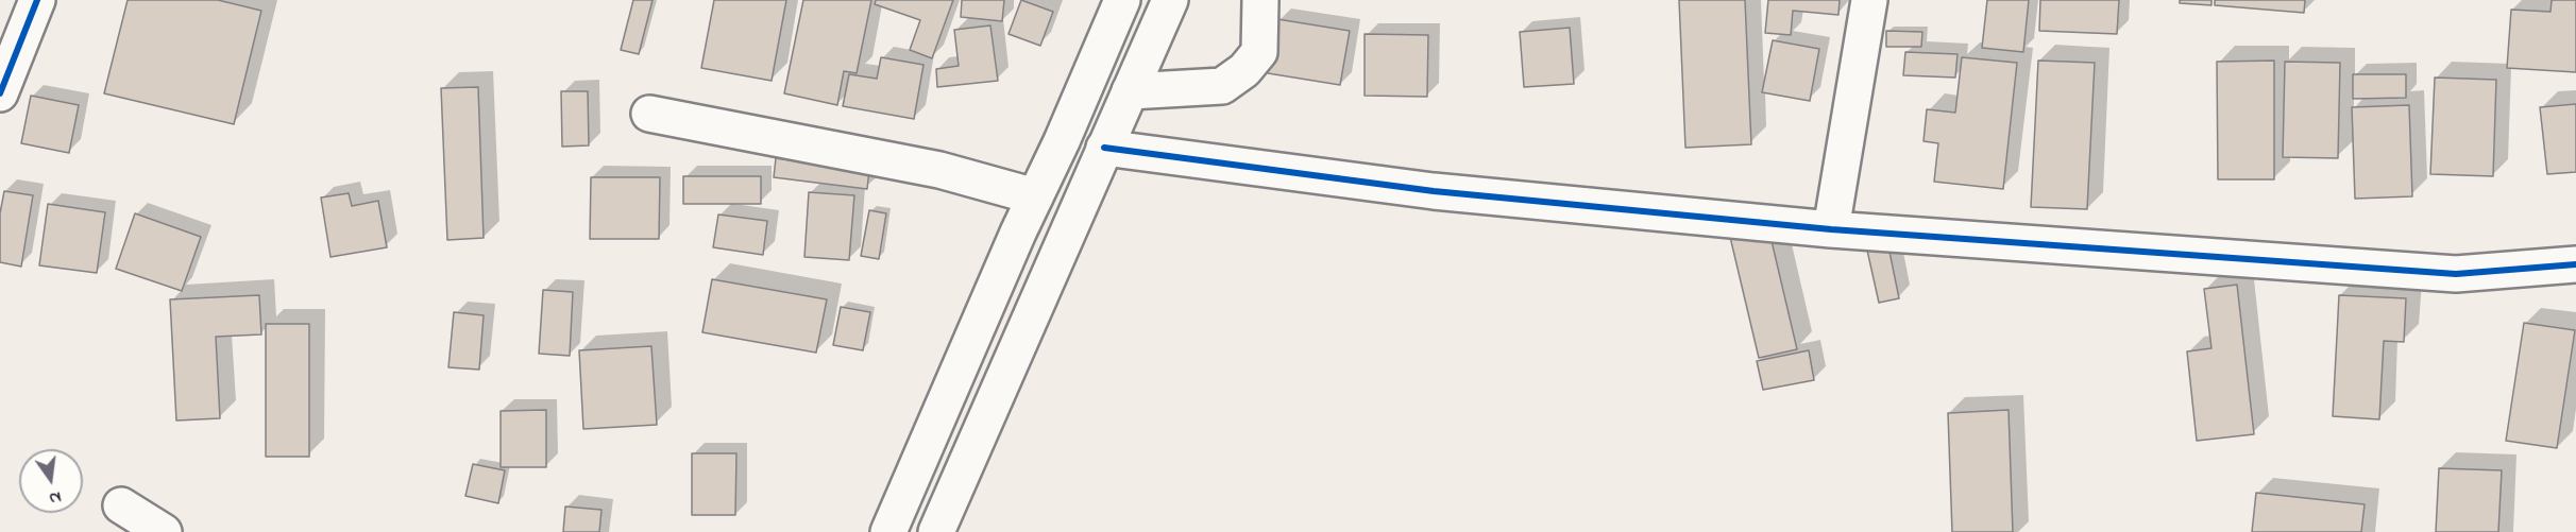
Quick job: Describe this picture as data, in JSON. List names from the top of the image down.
{
  "north": "bottom"
}
